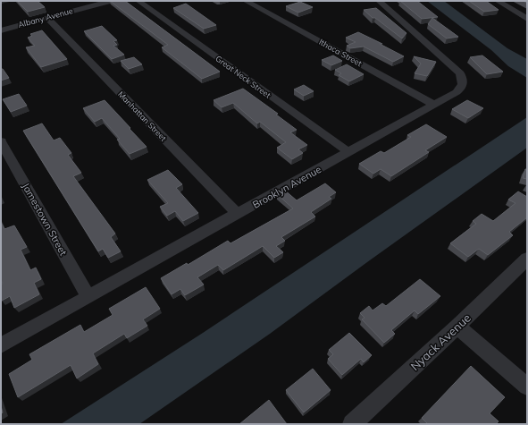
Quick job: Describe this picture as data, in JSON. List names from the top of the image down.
{
  "streets": {
    "street": [
      "Albany Avenue",
      "Ithaca Street",
      "Great Neck Street",
      "Manhattan Street",
      "Brooklyn Avenue",
      "Jamestown Street",
      "Nyack Avenue"
    ]
  },
  "crossings": [
    ["Albany Avenue", "Manhattan Street"],
    ["Ithaca Street", "Brooklyn Avenue"],
    ["Great Neck Street", "Brooklyn Avenue"],
    ["Manhattan Street", "Brooklyn Avenue"],
    ["Brooklyn Avenue", "Jamestown Street"]
  ]
}
